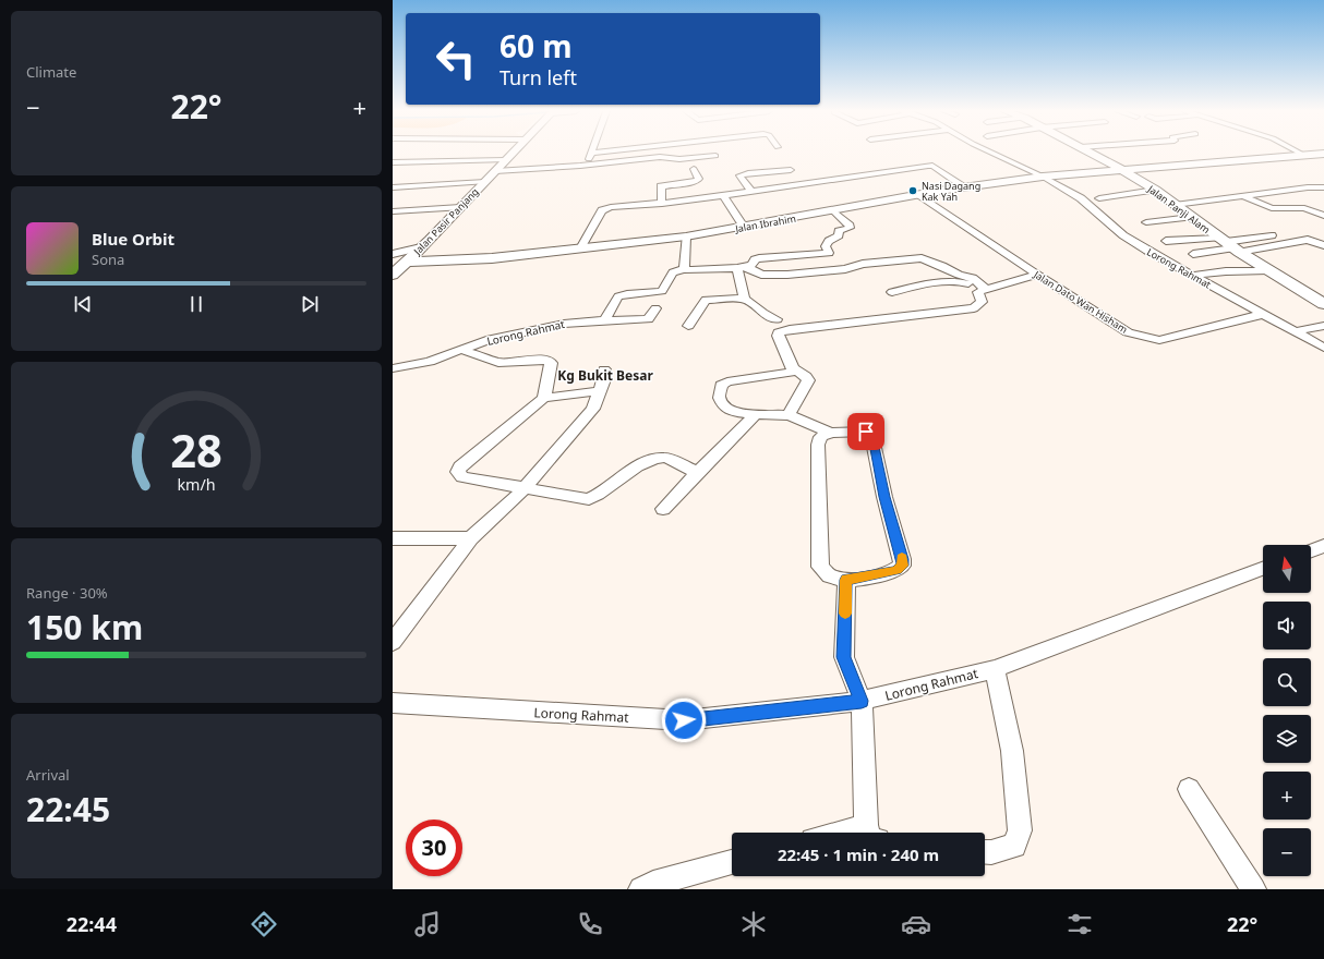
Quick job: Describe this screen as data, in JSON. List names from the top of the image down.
{
  "streets": {
    "main road": ["Jalan Panji Alam", "Jalan Pasir Panjang", "Jalan Ibrahim"],
    "street": ["Lorong Rahmat", "Jalan Dato Wan Hisham"]
  },
  "crossings": [
    ["Jalan Panji Alam", "Jalan Ibrahim"],
    ["Jalan Pasir Panjang", "Jalan Ibrahim"],
    ["Jalan Ibrahim", "Lorong Rahmat"],
    ["Jalan Ibrahim", "Jalan Dato Wan Hisham"],
    ["Lorong Rahmat", "Jalan Dato Wan Hisham"]
  ],
  "districts": ["Kg Bukit Besar"],
  "places": ["Nasi Dagang Kak Yah"],
  "north": "top",
  "page": {
    "tile": [
      "Climate",
      ["Range · 30%", "150 km"],
      ["Arrival", "22:45"]
    ],
    "turn": ["60 m", "Turn left"],
    "heat": ["−", "22°", "+"],
    "song": ["Blue Orbit", "Sona"],
    "map_buttons": ["+", "−"],
    "limit": "30",
    "trip": "22:45 · 1 min · 240 m",
    "tabs": ["22:44", "22°"],
    "gauge": ["28", "km/h"]
  }
}
